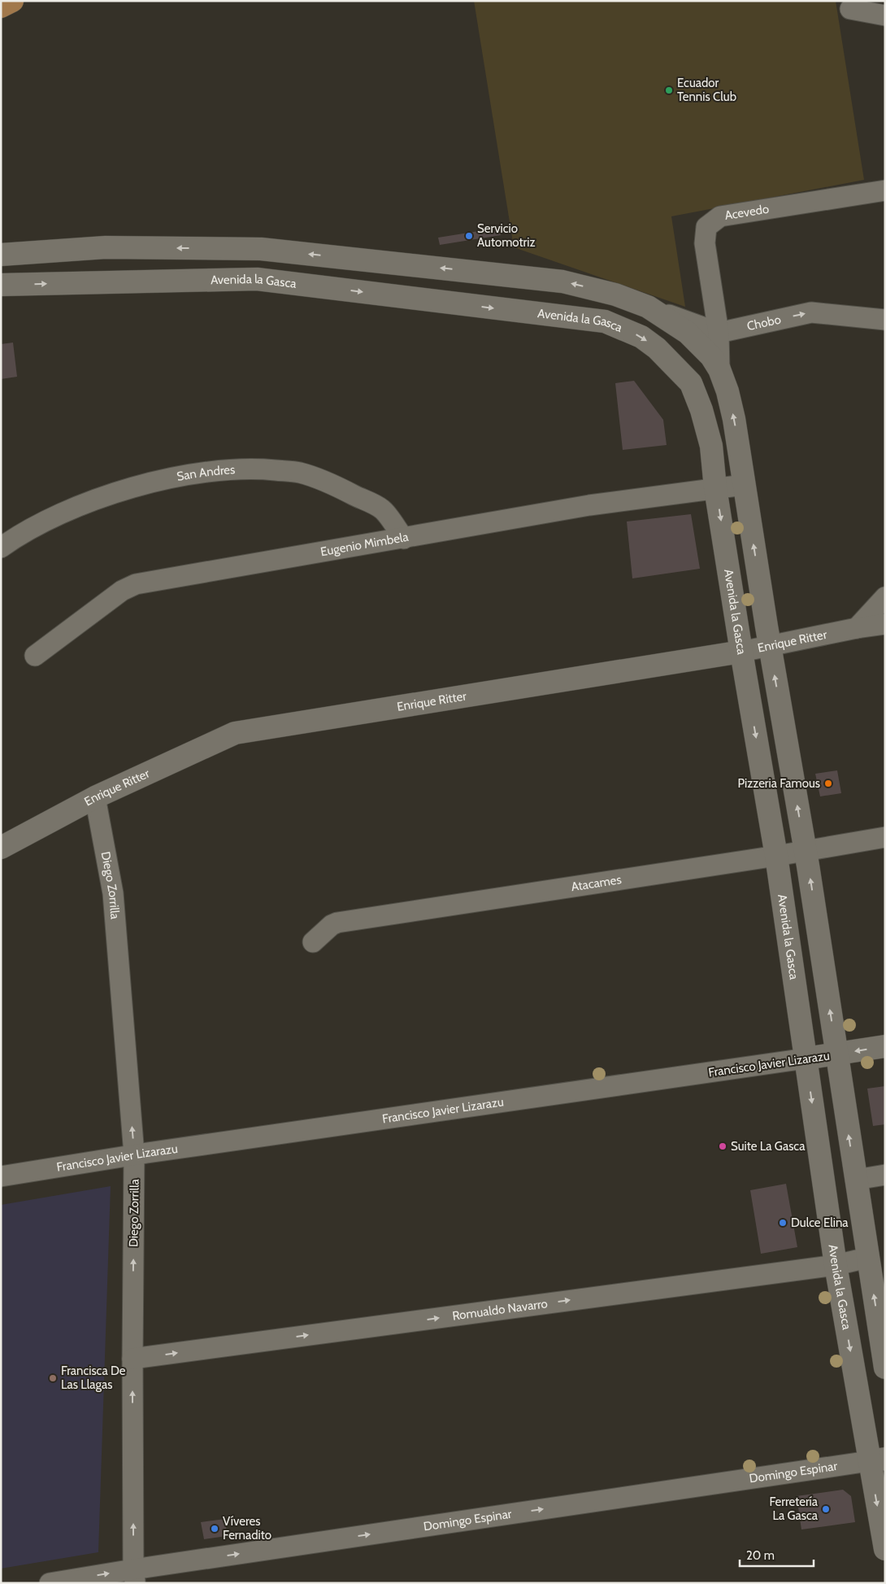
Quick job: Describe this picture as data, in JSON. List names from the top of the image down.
{
  "streets": {
    "main road": ["Avenida la Gasca", "Enrique Ritter", "Francisco Javier Lizarazu"],
    "street": [
      "Acevedo",
      "Chobo",
      "San Andres",
      "Eugenio Mimbela",
      "Atacames",
      "Diego Zorrilla",
      "Romualdo Navarro",
      "Domingo Espinar"
    ]
  },
  "crossings": [
    ["Acevedo", "Chobo"],
    ["Avenida la Gasca", "Eugenio Mimbela"],
    ["Avenida la Gasca", "Enrique Ritter"],
    ["Avenida la Gasca", "Atacames"],
    ["Avenida la Gasca", "Francisco Javier Lizarazu"],
    ["Avenida la Gasca", "Romualdo Navarro"],
    ["Avenida la Gasca", "Domingo Espinar"],
    ["San Andres", "Eugenio Mimbela"],
    ["Enrique Ritter", "Diego Zorrilla"],
    ["Diego Zorrilla", "Francisco Javier Lizarazu"],
    ["Diego Zorrilla", "Romualdo Navarro"],
    ["Diego Zorrilla", "Domingo Espinar"]
  ],
  "one_way": [
    "Avenida la Gasca",
    "Chobo",
    "Diego Zorrilla",
    "Romualdo Navarro",
    "Domingo Espinar"
  ],
  "places": [
    "Ecuador Tennis Club",
    "Servicio Automotriz",
    "Pizzeria Famous",
    "Suite La Gasca",
    "Dulce Elina",
    "Francisca De Las Llagas",
    "Ferretería La Gasca",
    "Víveres Fernadito"
  ],
  "scale_bar": "20 m"
}
